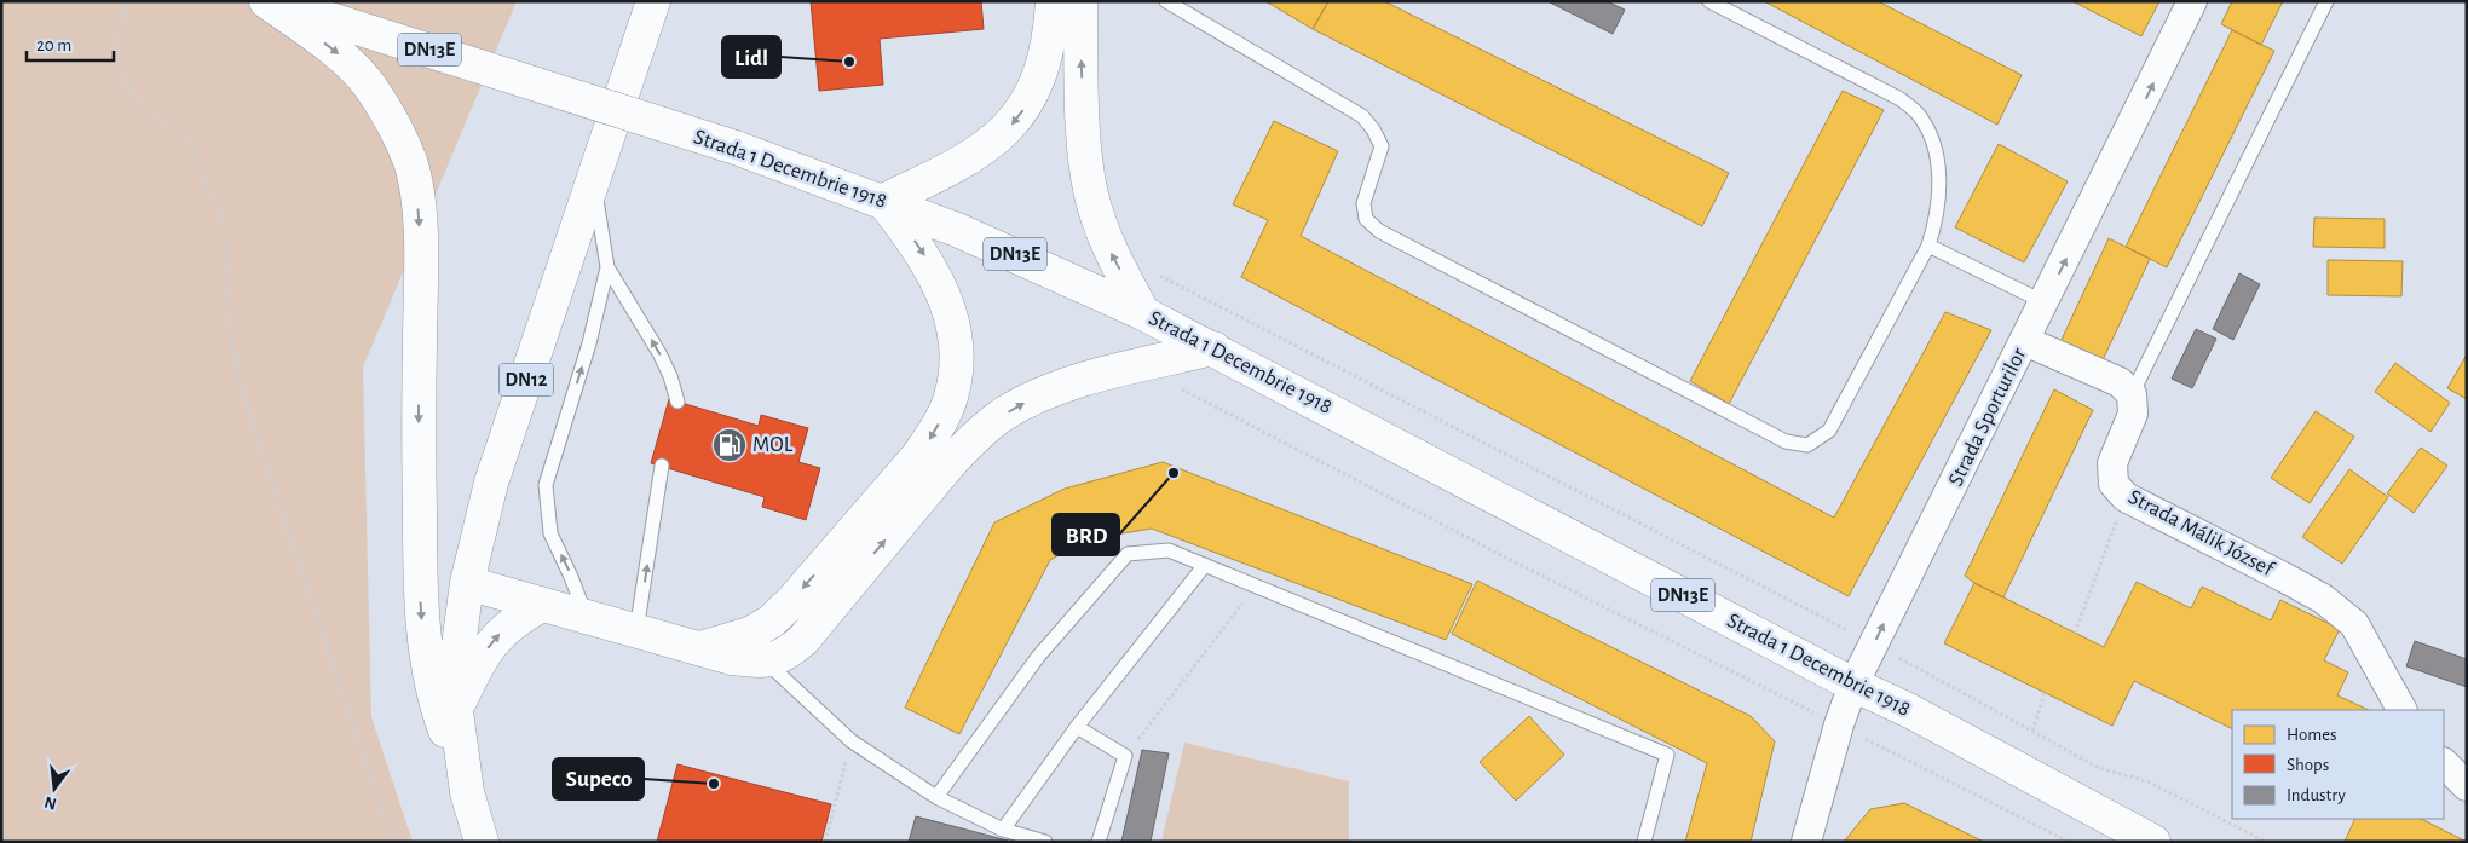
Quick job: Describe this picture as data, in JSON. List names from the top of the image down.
{
  "streets": {
    "main road": ["DN13E", "Strada 1 Decembrie 1918", "DN12"],
    "street": ["Strada Sporturilor", "Strada Málik József"]
  },
  "crossings": [
    ["Strada 1 Decembrie 1918", "Strada Sporturilor"]
  ],
  "one_way": ["Strada Sporturilor"],
  "places": {
    "other": ["Lidl", "BRD", "Supeco"],
    "fuel station": ["MOL"]
  },
  "legend": ["Homes", "Shops", "Industry"],
  "scale_bar": "20 m",
  "north": "bottom"
}
